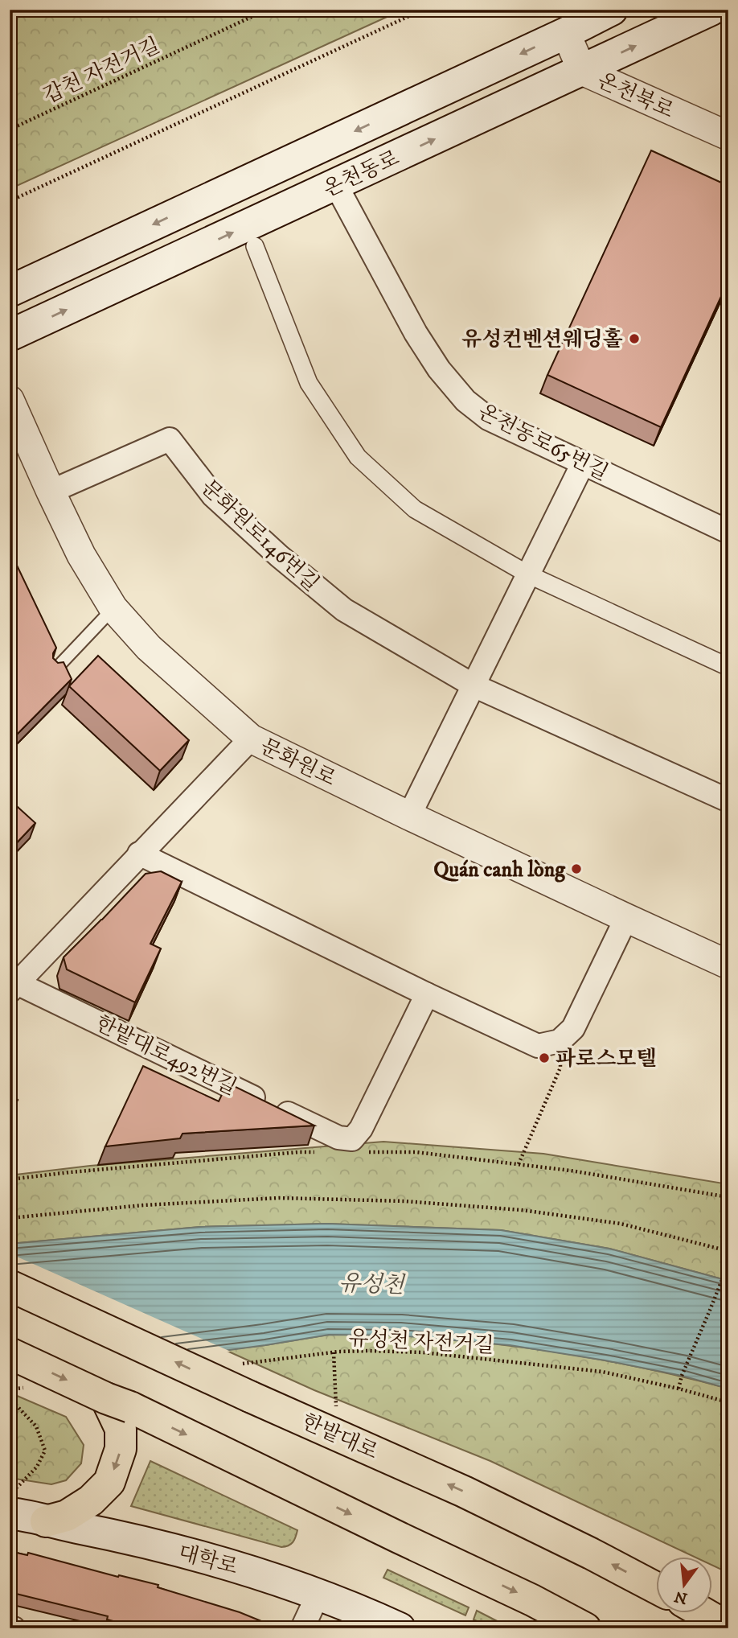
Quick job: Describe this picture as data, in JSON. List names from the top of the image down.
{
  "streets": {
    "main road": ["온천동로", "한밭대로", "대학로"],
    "street": [
      "온천북로",
      "온천동로65번길",
      "문화원로146번길",
      "문화원로",
      "한밭대로492번길"
    ],
    "path": ["갑천 자전거길", "유성천 자전거길"]
  },
  "crossings": [
    ["온천북로", "온천동로"],
    ["온천동로", "온천동로65번길"],
    ["문화원로146번길", "문화원로"],
    ["문화원로", "한밭대로492번길"]
  ],
  "water": ["유성천"],
  "places": ["유성컨벤션웨딩홀", "Quán canh lòng", "파로스모텔"],
  "north": "bottom"
}
